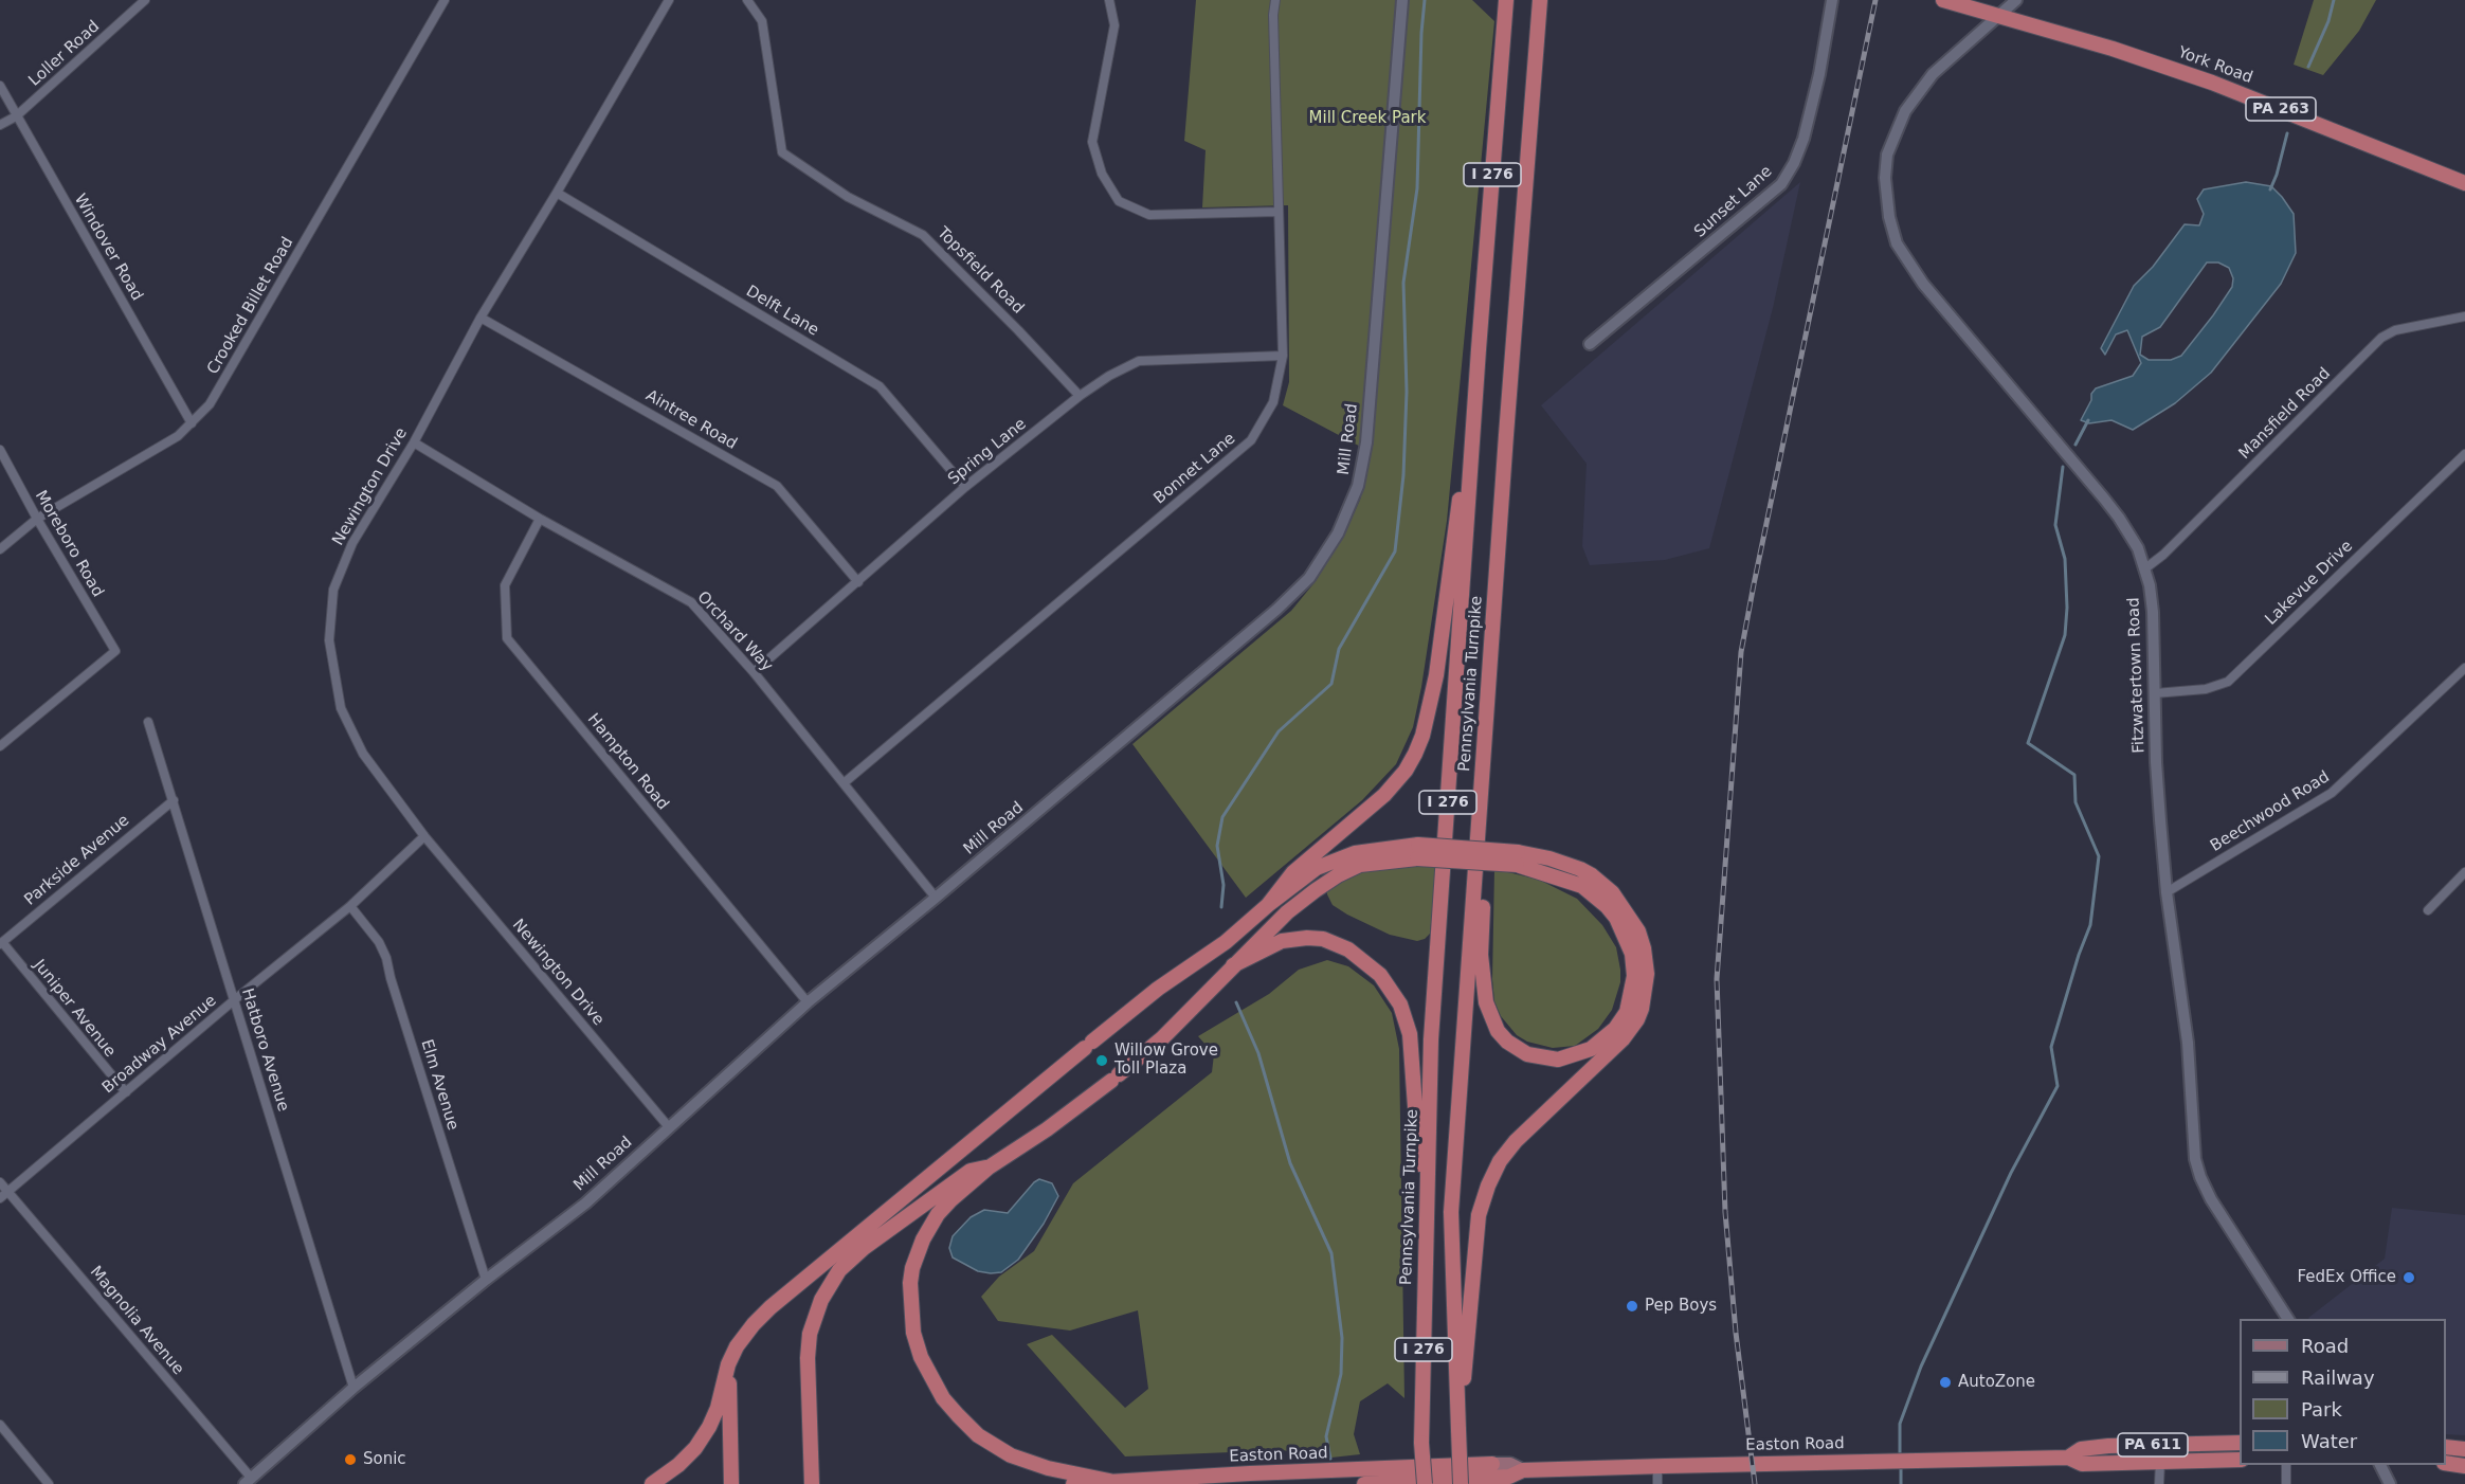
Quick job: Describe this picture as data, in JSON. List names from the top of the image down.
{
  "streets": {
    "highway": [
      "York Road",
      "PA 263",
      "I 276",
      "Pennsylvania Turnpike",
      "Easton Road",
      "PA 611"
    ],
    "street": [
      "Loller Road",
      "Sunset Lane",
      "Windover Road",
      "Topsfield Road",
      "Crooked Billet Road",
      "Delft Lane",
      "Mansfield Road",
      "Aintree Road",
      "Mill Road",
      "Spring Lane",
      "Bonnet Lane",
      "Newington Drive",
      "Moreboro Road",
      "Lakevue Drive",
      "Orchard Way",
      "Fitzwatertown Road",
      "Hampton Road",
      "Beechwood Road",
      "Parkside Avenue",
      "Juniper Avenue",
      "Broadway Avenue",
      "Hatboro Avenue",
      "Elm Avenue",
      "Magnolia Avenue"
    ]
  },
  "crossings": [
    ["Loller Road", "Windover Road"],
    ["York Road", "PA 263"],
    ["York Road", "Fitzwatertown Road"],
    ["PA 263", "Fitzwatertown Road"],
    ["Windover Road", "Crooked Billet Road"],
    ["Topsfield Road", "Spring Lane"],
    ["Crooked Billet Road", "Moreboro Road"],
    ["Delft Lane", "Spring Lane"],
    ["Delft Lane", "Newington Drive"],
    ["Mansfield Road", "Fitzwatertown Road"],
    ["Aintree Road", "Spring Lane"],
    ["Aintree Road", "Newington Drive"],
    ["Mill Road", "Newington Drive"],
    ["Mill Road", "Orchard Way"],
    ["Mill Road", "Hampton Road"],
    ["Mill Road", "Hatboro Avenue"],
    ["Mill Road", "Elm Avenue"],
    ["Mill Road", "Magnolia Avenue"],
    ["Spring Lane", "Bonnet Lane"],
    ["Spring Lane", "Orchard Way"],
    ["Bonnet Lane", "Orchard Way"],
    ["Newington Drive", "Orchard Way"],
    ["Newington Drive", "Broadway Avenue"],
    ["Lakevue Drive", "Fitzwatertown Road"],
    ["Orchard Way", "Hampton Road"],
    ["Fitzwatertown Road", "Beechwood Road"],
    ["Parkside Avenue", "Juniper Avenue"],
    ["Parkside Avenue", "Hatboro Avenue"],
    ["Juniper Avenue", "Broadway Avenue"],
    ["Broadway Avenue", "Hatboro Avenue"],
    ["Broadway Avenue", "Elm Avenue"],
    ["Broadway Avenue", "Magnolia Avenue"]
  ],
  "parks": ["Mill Creek Park"],
  "places": [
    "Willow Grove Toll Plaza",
    "FedEx Office",
    "Pep Boys",
    "AutoZone",
    "Sonic"
  ],
  "legend": [
    "Road",
    "Railway",
    "Park",
    "Water"
  ]
}
